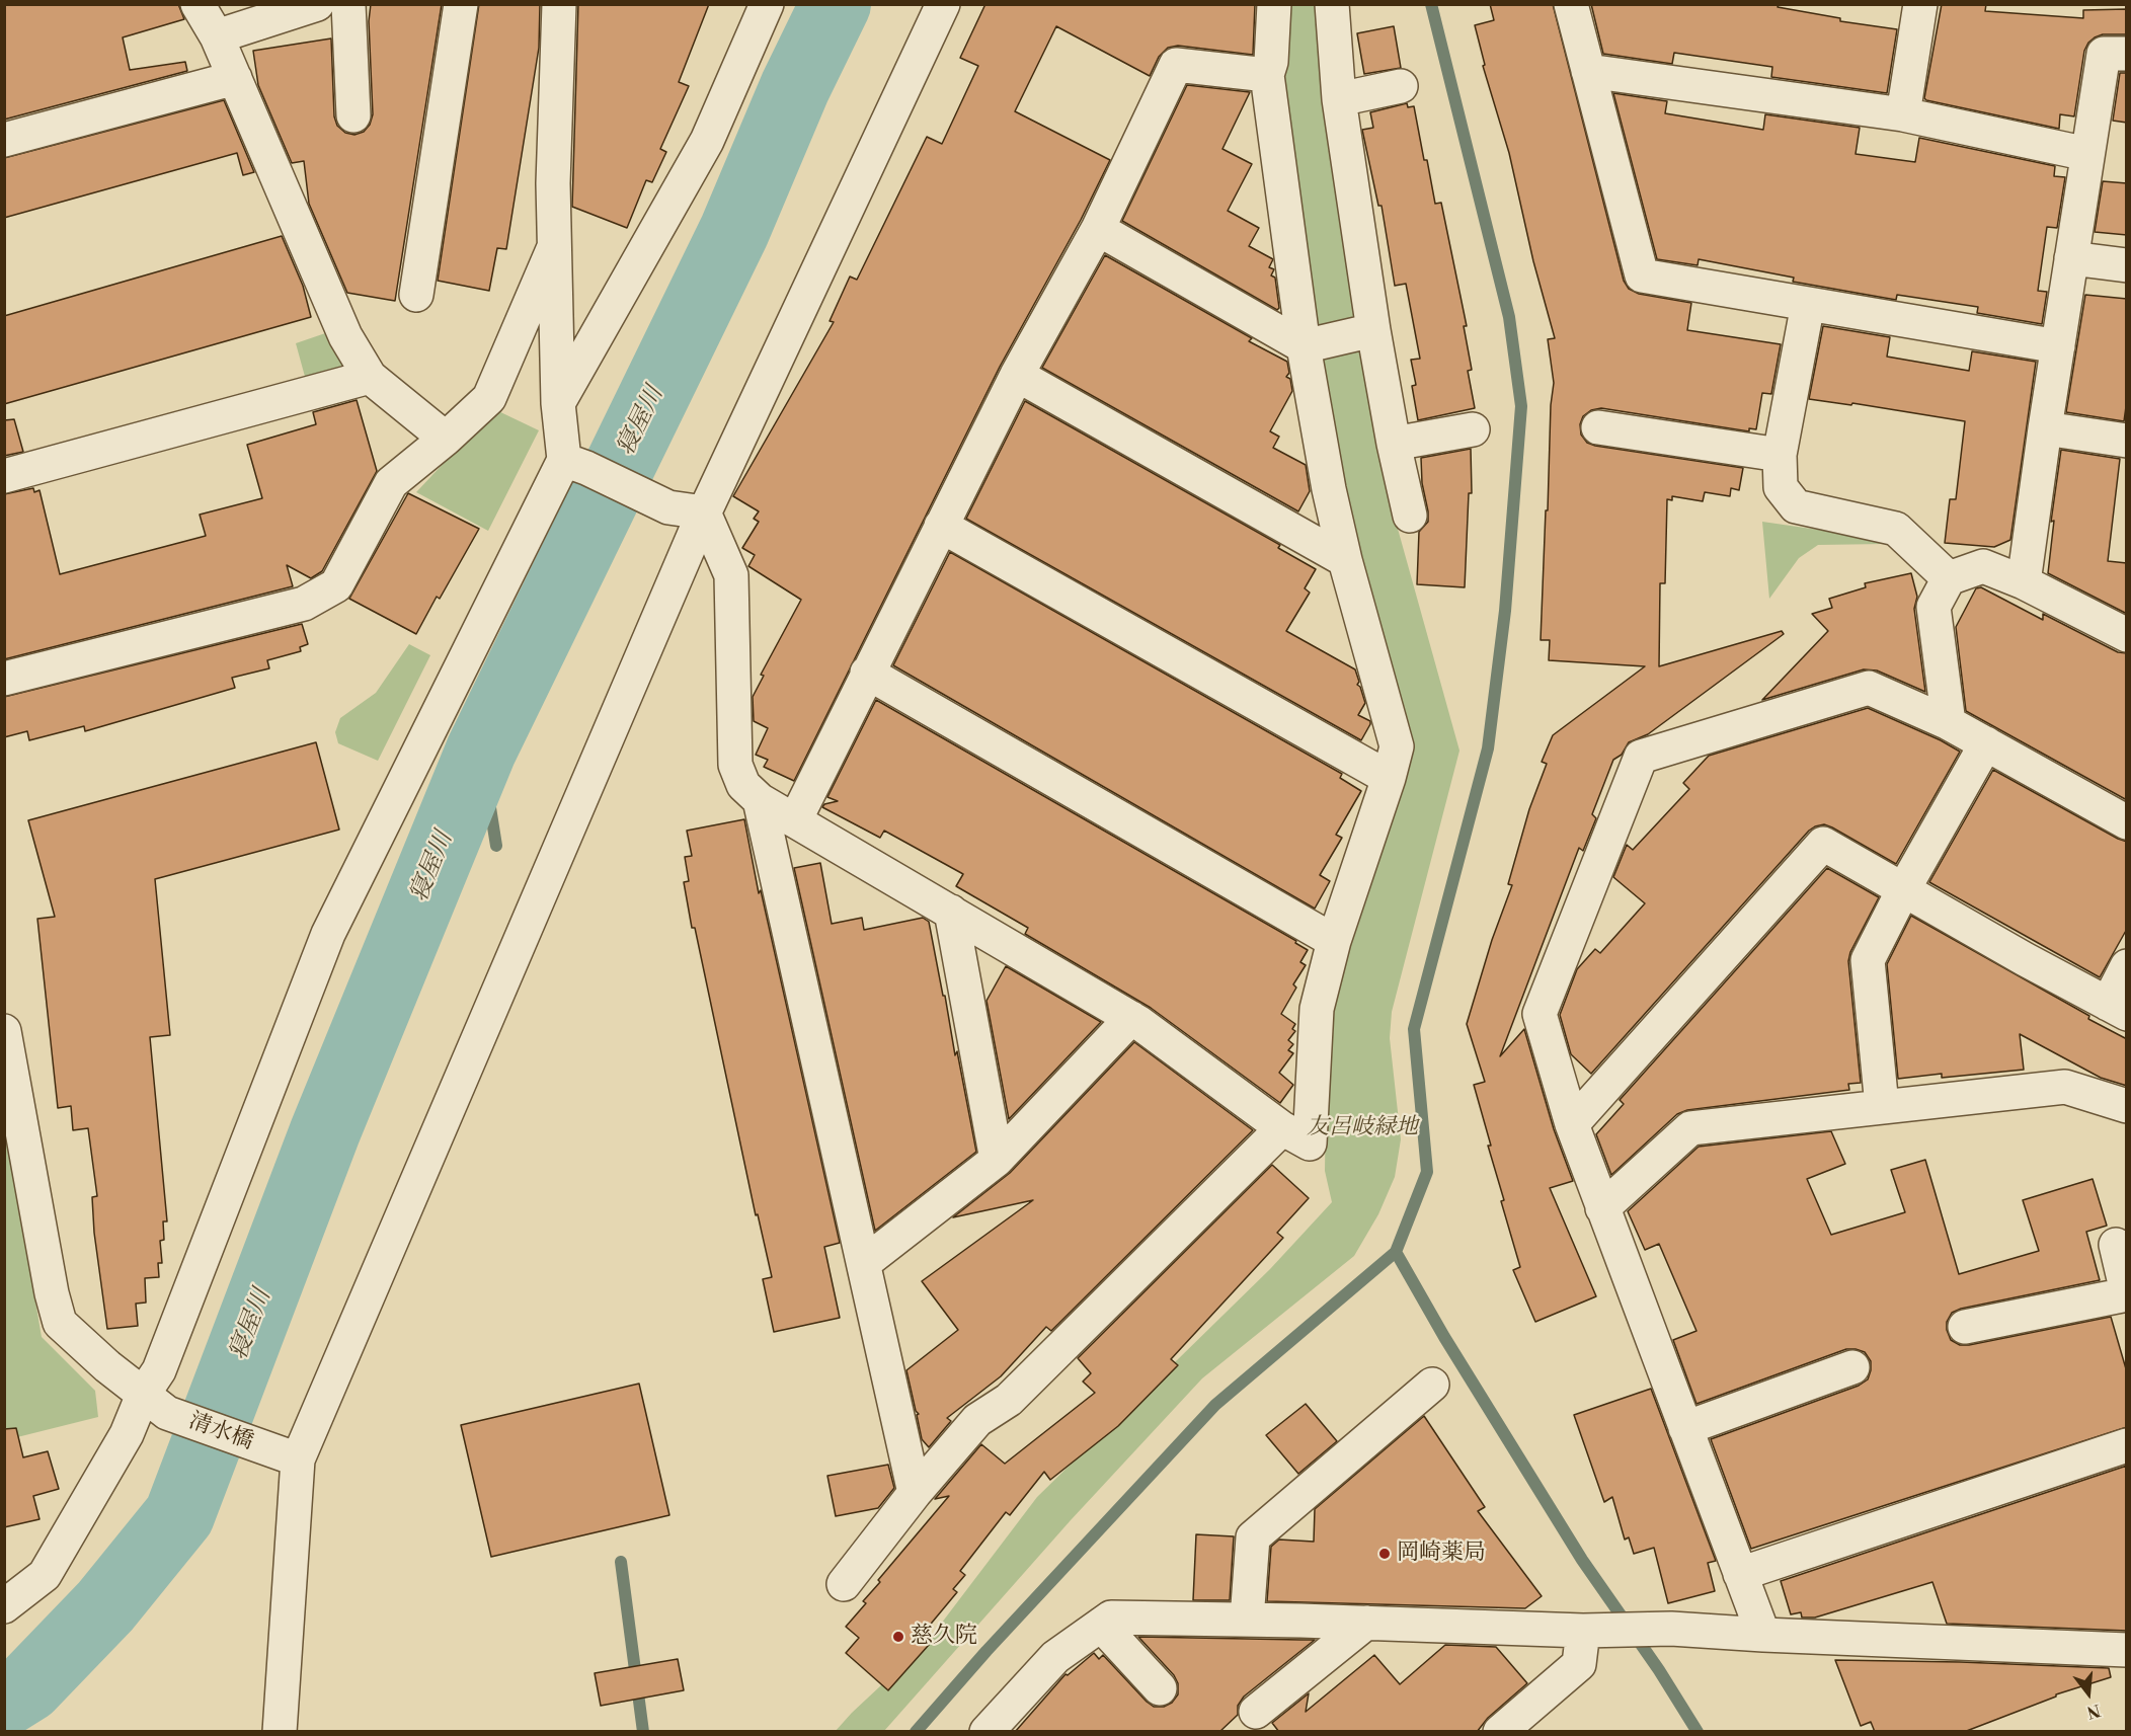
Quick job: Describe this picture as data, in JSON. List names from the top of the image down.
{
  "streets": {
    "street": ["清水橋"]
  },
  "water": ["寝屋川"],
  "parks": ["友呂岐緑地"],
  "places": ["岡崎薬局", "慈久院"],
  "north": "bottom"
}
